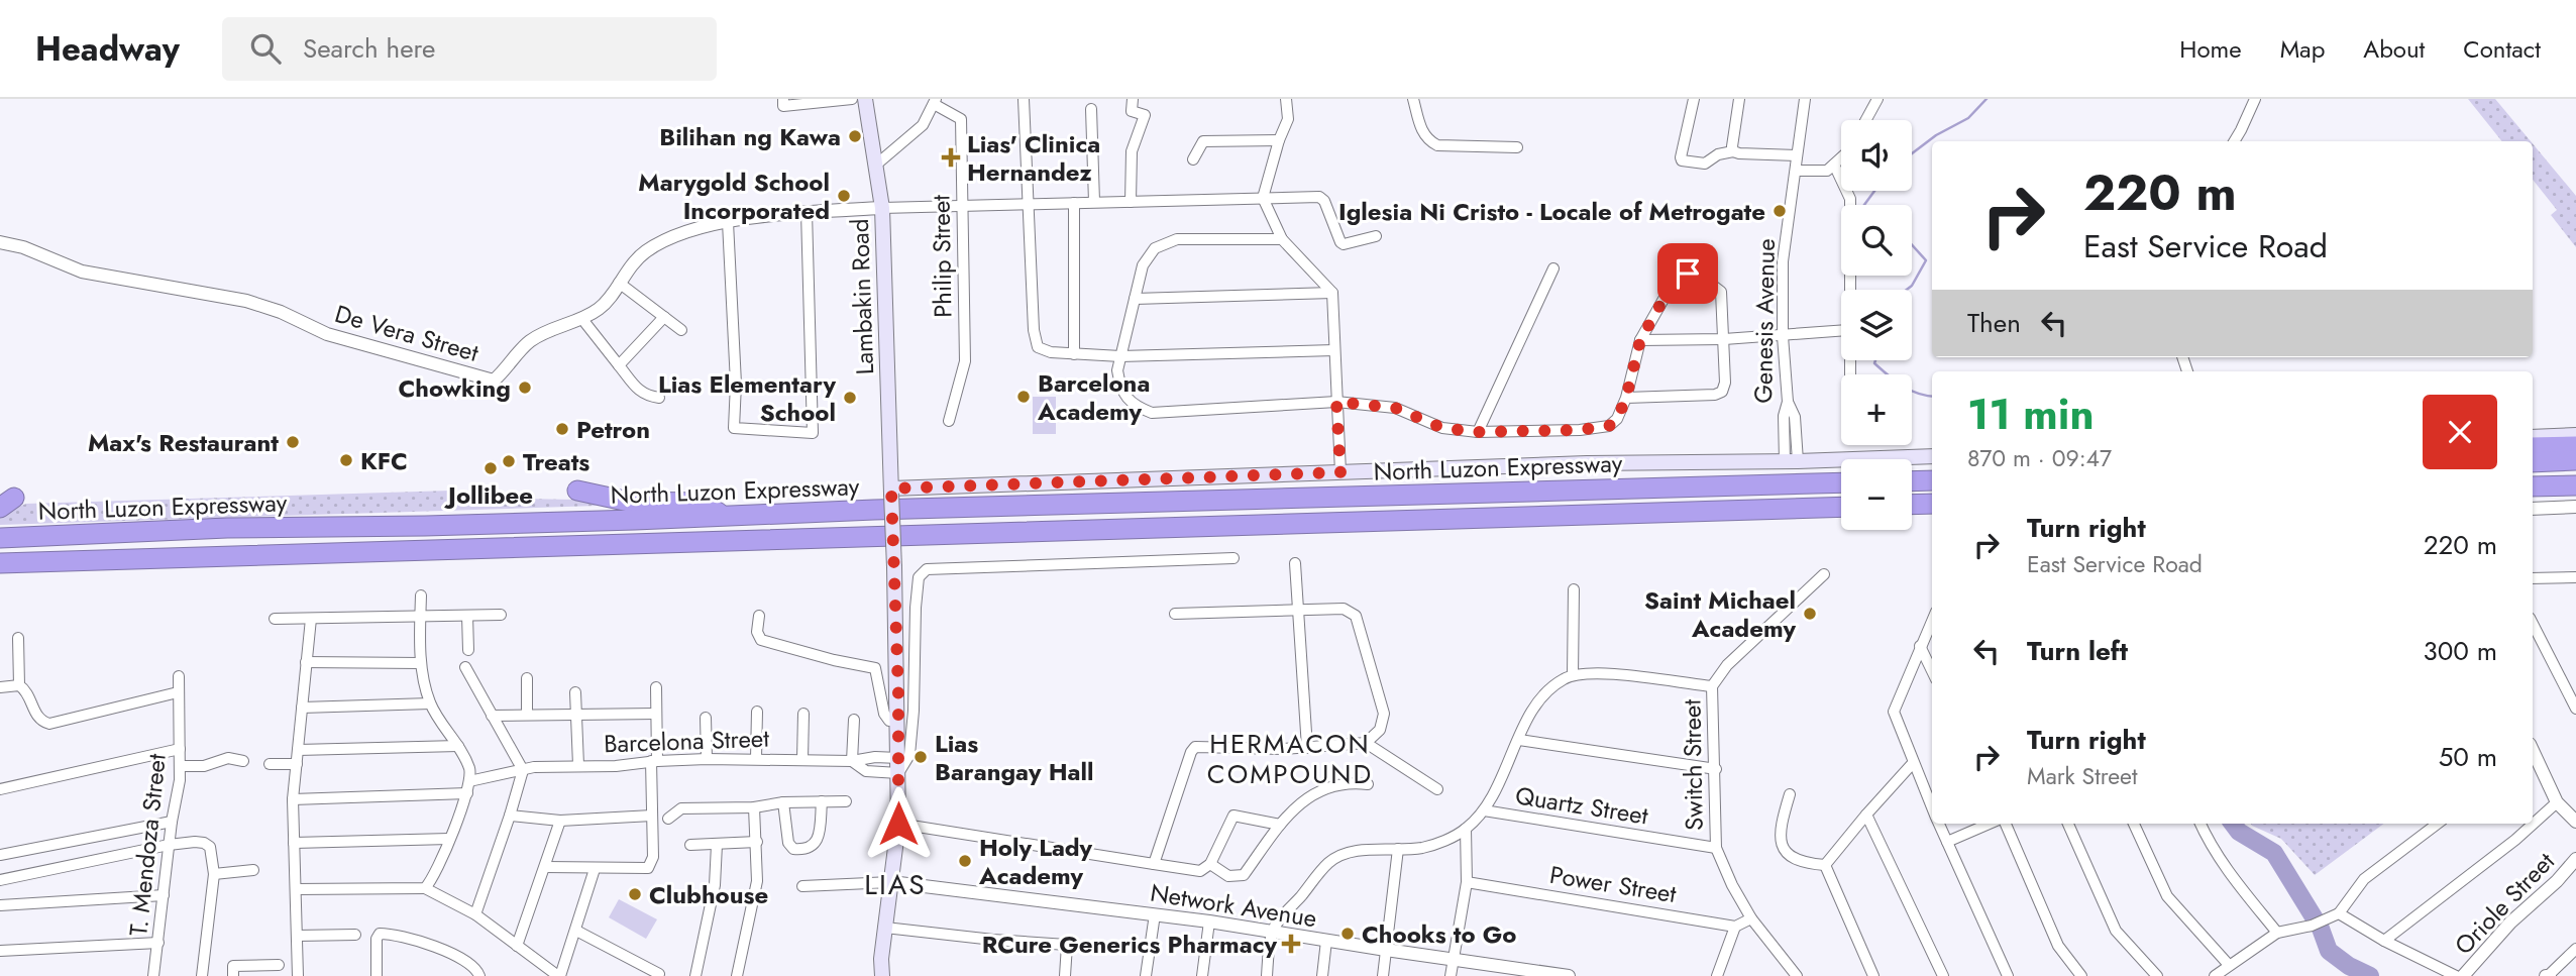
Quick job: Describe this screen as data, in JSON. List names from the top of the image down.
{
  "streets": {
    "highway": ["North Luzon Expressway"],
    "main road": ["Lambakin Road"],
    "street": [
      "Philip Street",
      "Genesis Avenue",
      "De Vera Street",
      "Barcelona Street",
      "Switch Street",
      "Quartz Street",
      "T. Mendoza Street",
      "Power Street",
      "Oriole Street",
      "Network Avenue"
    ]
  },
  "crossings": [
    ["Lambakin Road", "De Vera Street"],
    ["Lambakin Road", "Barcelona Street"],
    ["Lambakin Road", "Network Avenue"],
    ["Switch Street", "Quartz Street"]
  ],
  "districts": ["HERMACON COMPOUND", "LIAS"],
  "places": {
    "other": [
      "Bilihan ng Kawa",
      "Marygold School Incorporated",
      "Iglesia Ni Cristo - Locale of Metrogate",
      "Chowking",
      "Barcelona Academy",
      "Lias Elementary School",
      "Petron",
      "Max's Restaurant",
      "KFC",
      "Treats",
      "Jollibee",
      "Saint Michael Academy",
      "Lias Barangay Hall",
      "Holy Lady Academy",
      "Clubhouse",
      "Chooks to Go"
    ],
    "health": ["Lias' Clinica Hernandez", "RCure Generics Pharmacy"]
  },
  "page": {
    "header": "Headway",
    "search": "Search here",
    "nav": [
      "Home",
      "Map",
      "About",
      "Contact"
    ],
    "map_buttons": ["+", "−"],
    "turn": ["220 m", "East Service Road"],
    "then": "Then",
    "heading": ["11 min", "870 m · 09:47"],
    "list": [
      {
        "name": "Turn right",
        "note": "East Service Road",
        "value": "220 m"
      },
      {
        "name": "Turn left",
        "value": "300 m"
      },
      {
        "name": "Turn right",
        "note": "Mark Street",
        "value": "50 m"
      }
    ]
  }
}
